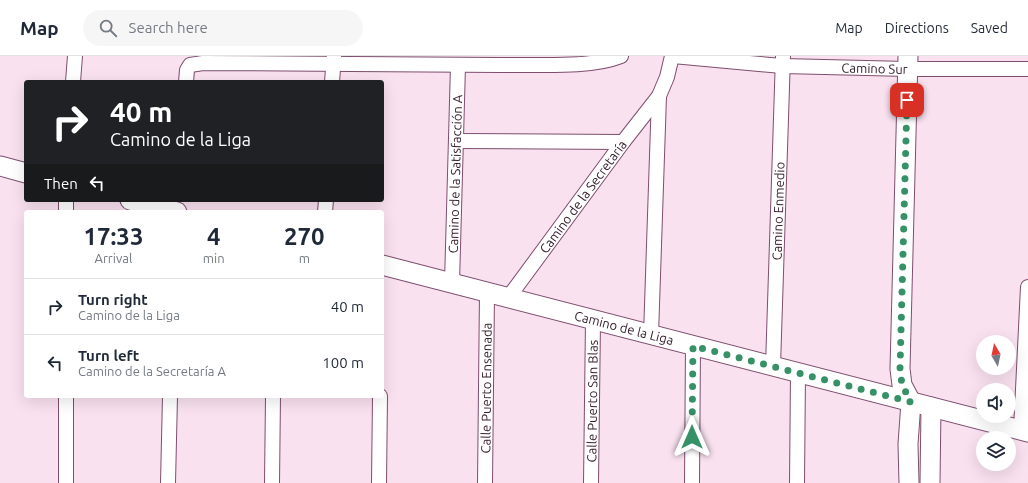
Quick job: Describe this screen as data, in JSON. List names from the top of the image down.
{
  "streets": {
    "street": [
      "Camino Sur",
      "Camino de la Satisfacción A",
      "Camino de la Secretaría",
      "Camino Enmedio",
      "Camino de la Liga",
      "Calle Puerto Ensenada",
      "Calle Puerto San Blas"
    ]
  },
  "crossings": [
    ["Camino Sur", "Camino de la Secretaría"],
    ["Camino Sur", "Camino Enmedio"],
    ["Camino de la Satisfacción A", "Camino de la Liga"],
    ["Camino de la Secretaría", "Camino de la Liga"],
    ["Camino Enmedio", "Camino de la Liga"],
    ["Camino de la Liga", "Calle Puerto Ensenada"],
    ["Camino de la Liga", "Calle Puerto San Blas"]
  ],
  "north": "top",
  "page": {
    "header": "Map",
    "search": "Search here",
    "nav": ["Map", "Directions", "Saved"],
    "turn": ["40 m", "Camino de la Liga"],
    "then": "Then",
    "eta": [
      "17:33",
      "Arrival",
      "4",
      "min",
      "270",
      "m"
    ],
    "list": [
      {
        "name": "Turn right",
        "note": "Camino de la Liga",
        "value": "40 m"
      },
      {
        "name": "Turn left",
        "note": "Camino de la Secretaría A",
        "value": "100 m"
      }
    ]
  }
}
